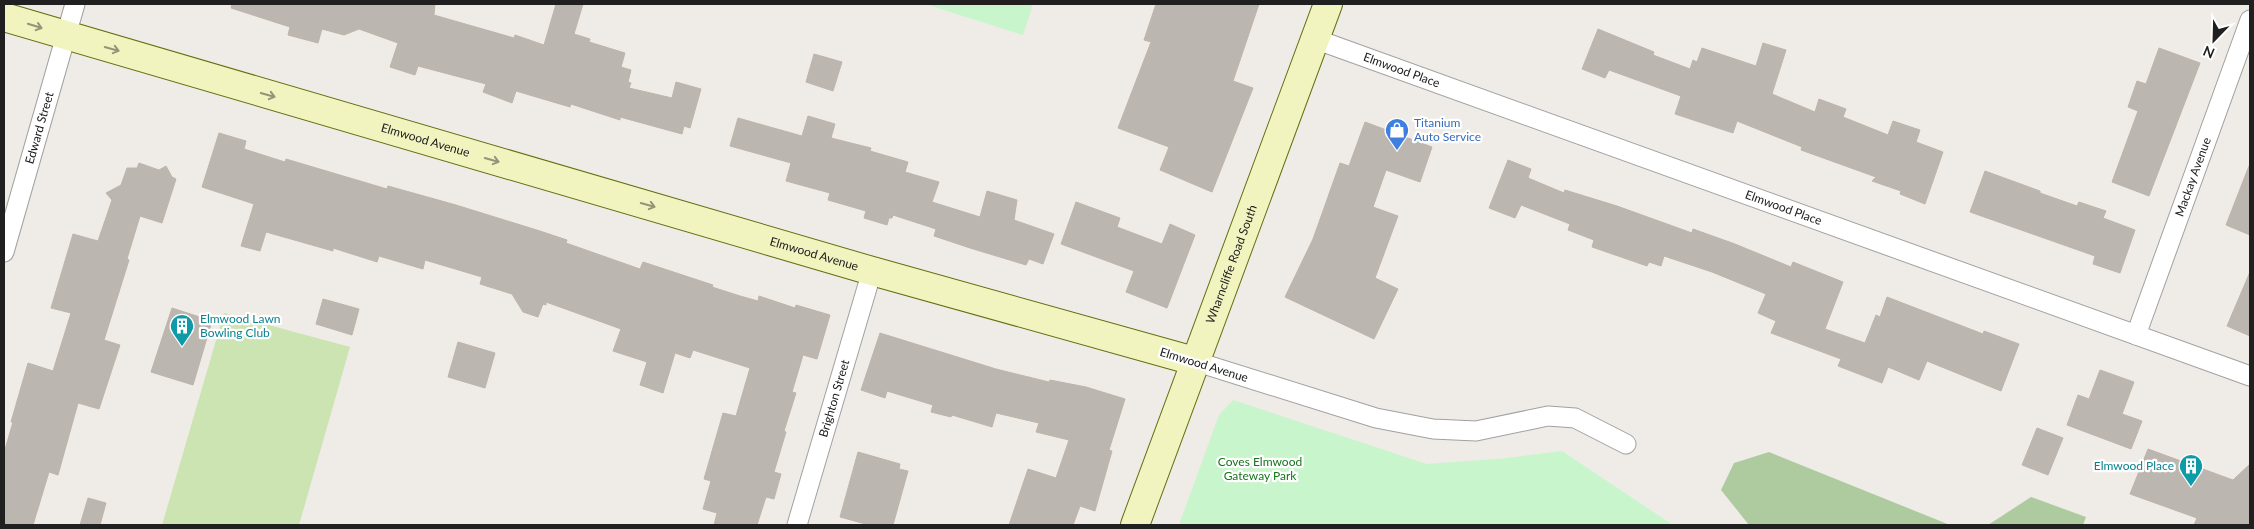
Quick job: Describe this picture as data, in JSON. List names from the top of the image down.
{
  "streets": {
    "street": [
      "Elmwood Place",
      "Edward Street",
      "Elmwood Avenue",
      "Mackay Avenue",
      "Wharncliffe Road South",
      "Brighton Street"
    ]
  },
  "crossings": [
    ["Elmwood Place", "Mackay Avenue"],
    ["Elmwood Place", "Wharncliffe Road South"],
    ["Edward Street", "Elmwood Avenue"],
    ["Elmwood Avenue", "Wharncliffe Road South"],
    ["Elmwood Avenue", "Brighton Street"]
  ],
  "one_way": ["Elmwood Avenue"],
  "parks": ["Coves Elmwood Gateway Park"],
  "places": {
    "shop": ["Titanium Auto Service"],
    "building": ["Elmwood Lawn Bowling Club", "Elmwood Place"]
  },
  "north": "bottom left"
}
